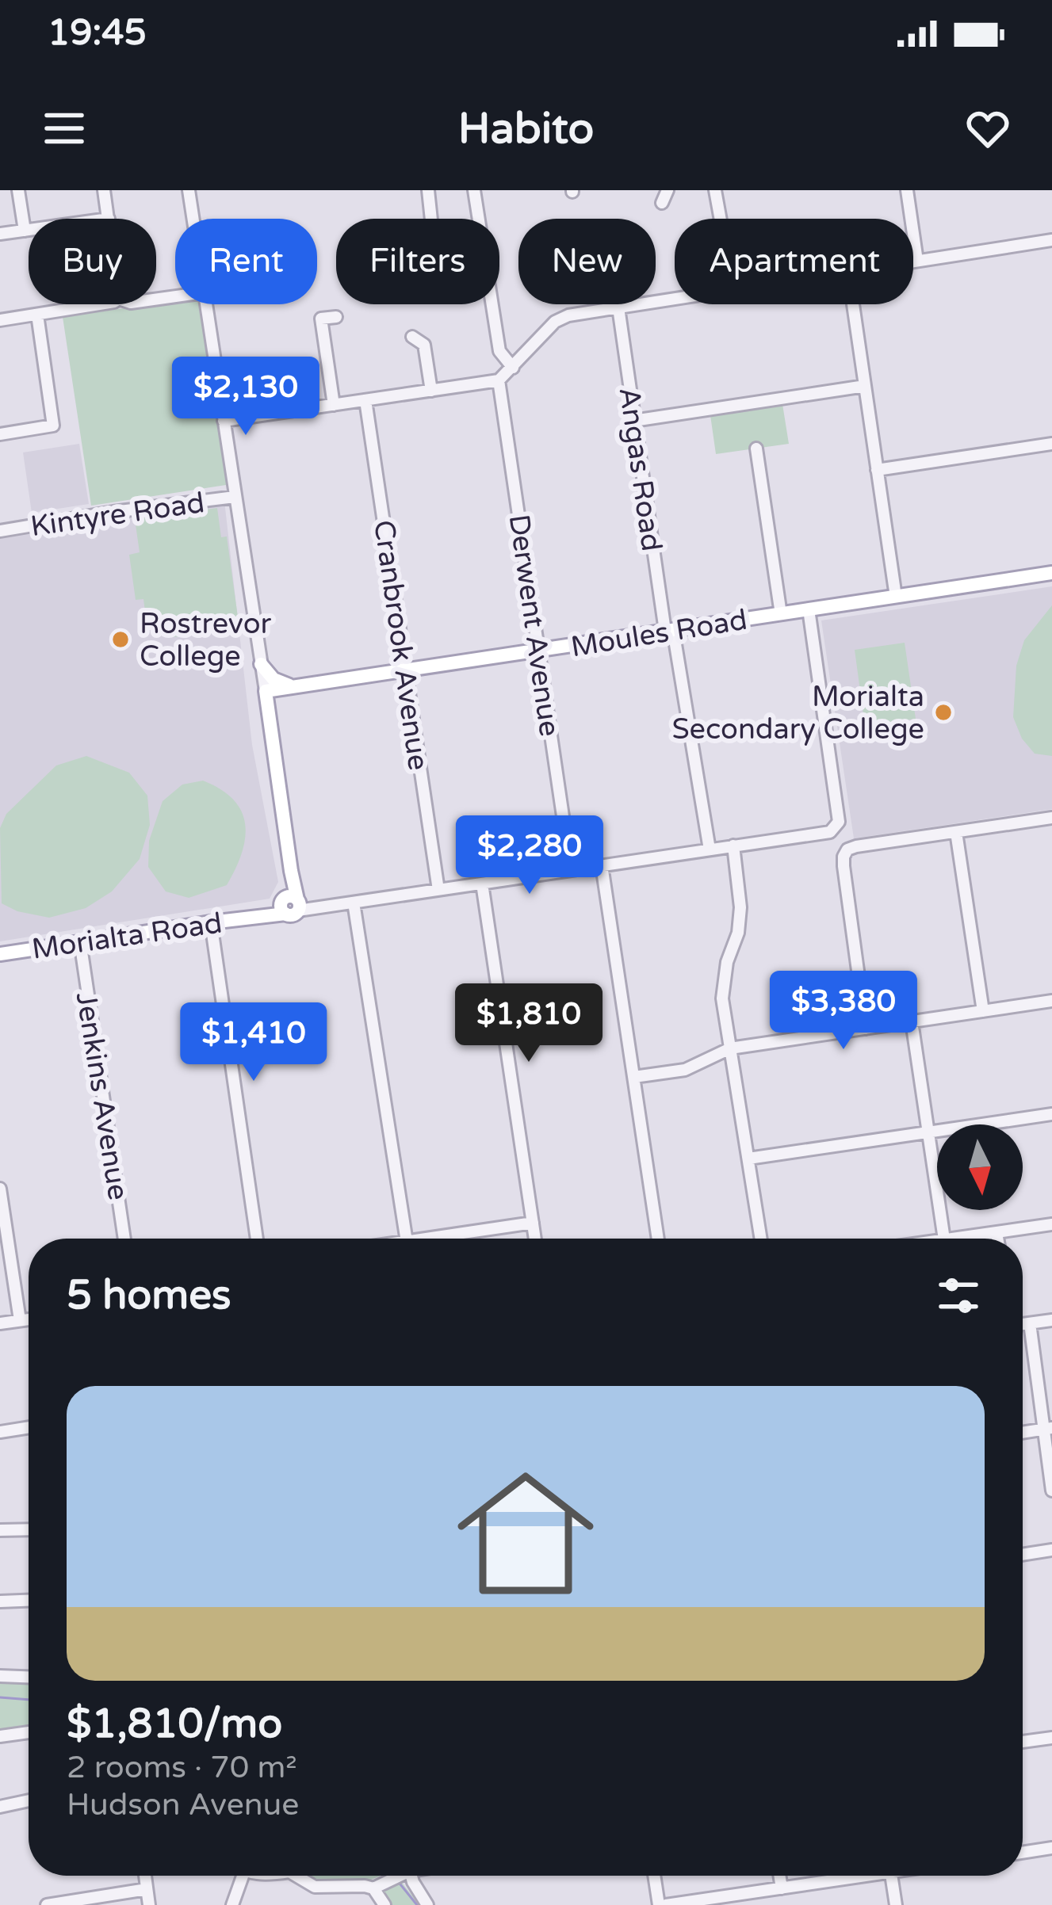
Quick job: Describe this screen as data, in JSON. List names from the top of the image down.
{
  "streets": {
    "main road": ["Moules Road", "Morialta Road"],
    "street": [
      "Angas Road",
      "Kintyre Road",
      "Derwent Avenue",
      "Cranbrook Avenue",
      "Jenkins Avenue"
    ]
  },
  "crossings": [
    ["Angas Road", "Moules Road"],
    ["Angas Road", "Morialta Road"],
    ["Derwent Avenue", "Moules Road"],
    ["Derwent Avenue", "Morialta Road"],
    ["Moules Road", "Cranbrook Avenue"],
    ["Moules Road", "Morialta Road"],
    ["Cranbrook Avenue", "Morialta Road"],
    ["Morialta Road", "Jenkins Avenue"]
  ],
  "places": ["Rostrevor College", "Morialta Secondary College"],
  "north": "bottom",
  "page": {
    "status": "19:45",
    "header": "Habito",
    "chip": [
      "Buy",
      "Rent",
      "Filters",
      "New",
      "Apartment"
    ],
    "price": [
      "$2,130",
      "$2,280",
      "$3,380",
      "$1,810",
      "$1,410"
    ],
    "heading": "5 homes",
    "list": [
      {
        "name": "$1,810/mo",
        "note": "2 rooms · 70 m² · Hudson Avenue"
      }
    ]
  }
}
